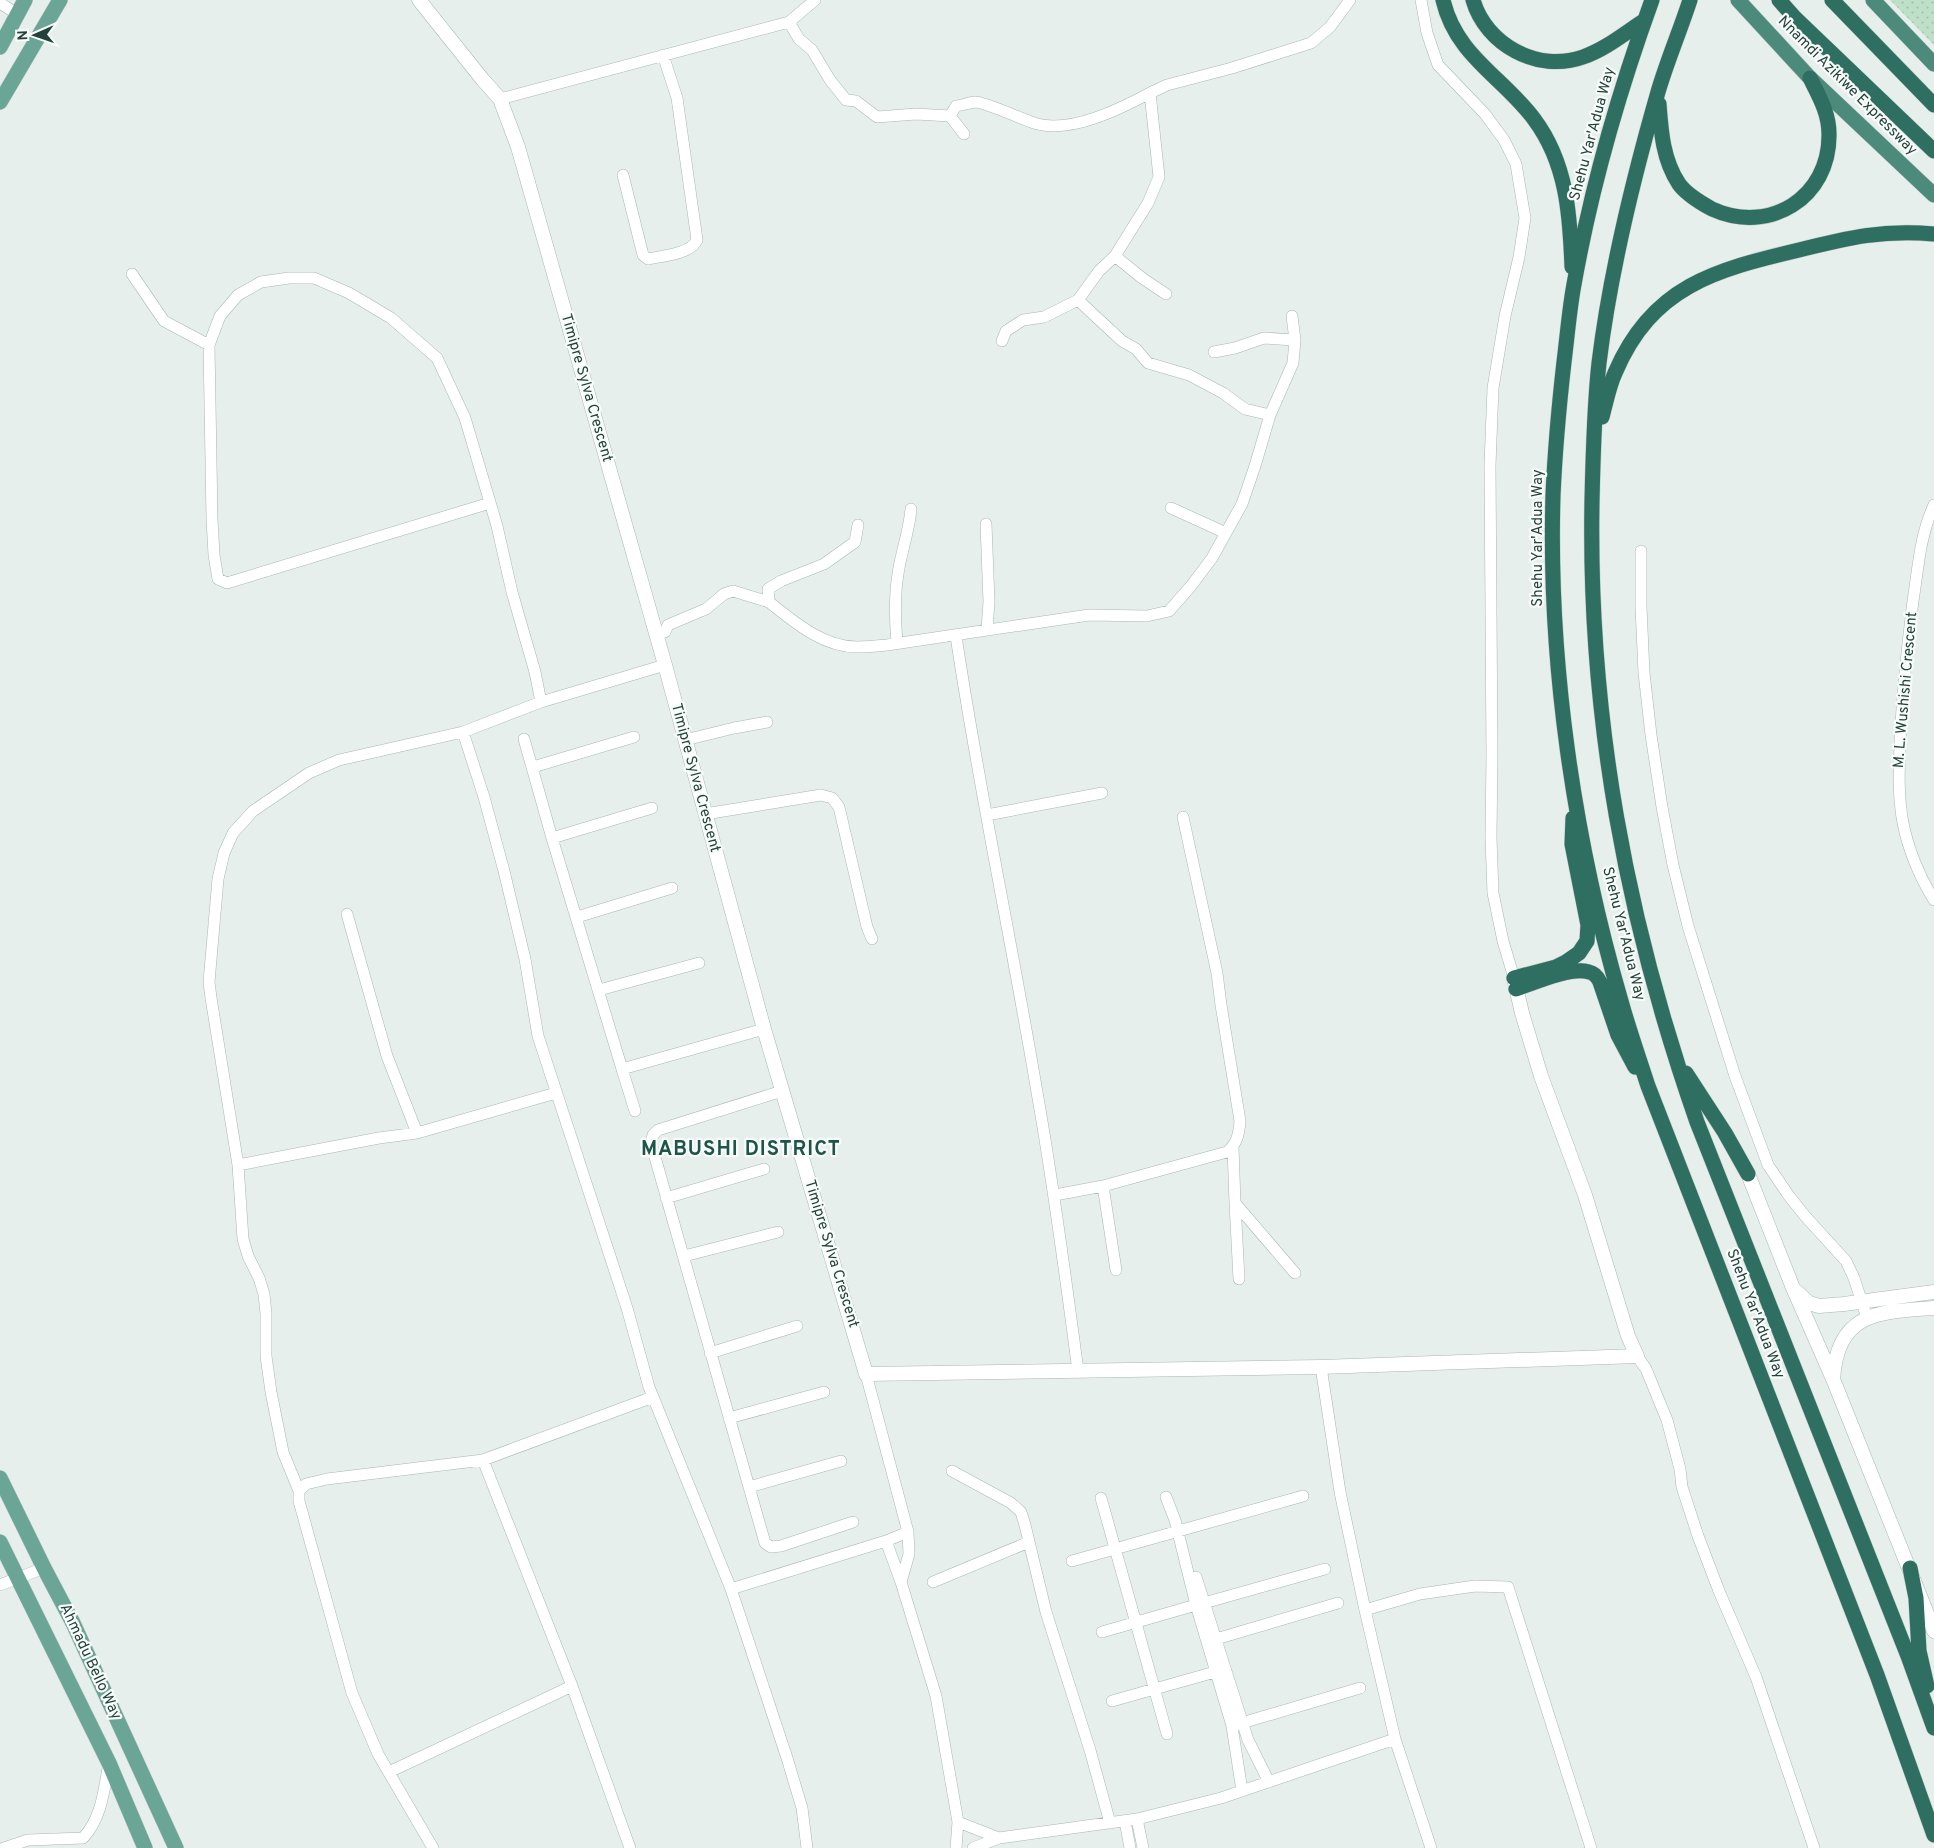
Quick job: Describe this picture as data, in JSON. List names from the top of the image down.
{
  "streets": {
    "highway": ["Nnamdi Azikiwe Expressway", "Shehu Yar'Adua Way"],
    "main road": ["Ahmadu Bello Way"],
    "street": ["Timipre Sylva Crescent", "M. L. Wushishi Crescent"]
  },
  "districts": ["MABUSHI DISTRICT"],
  "north": "left"
}
